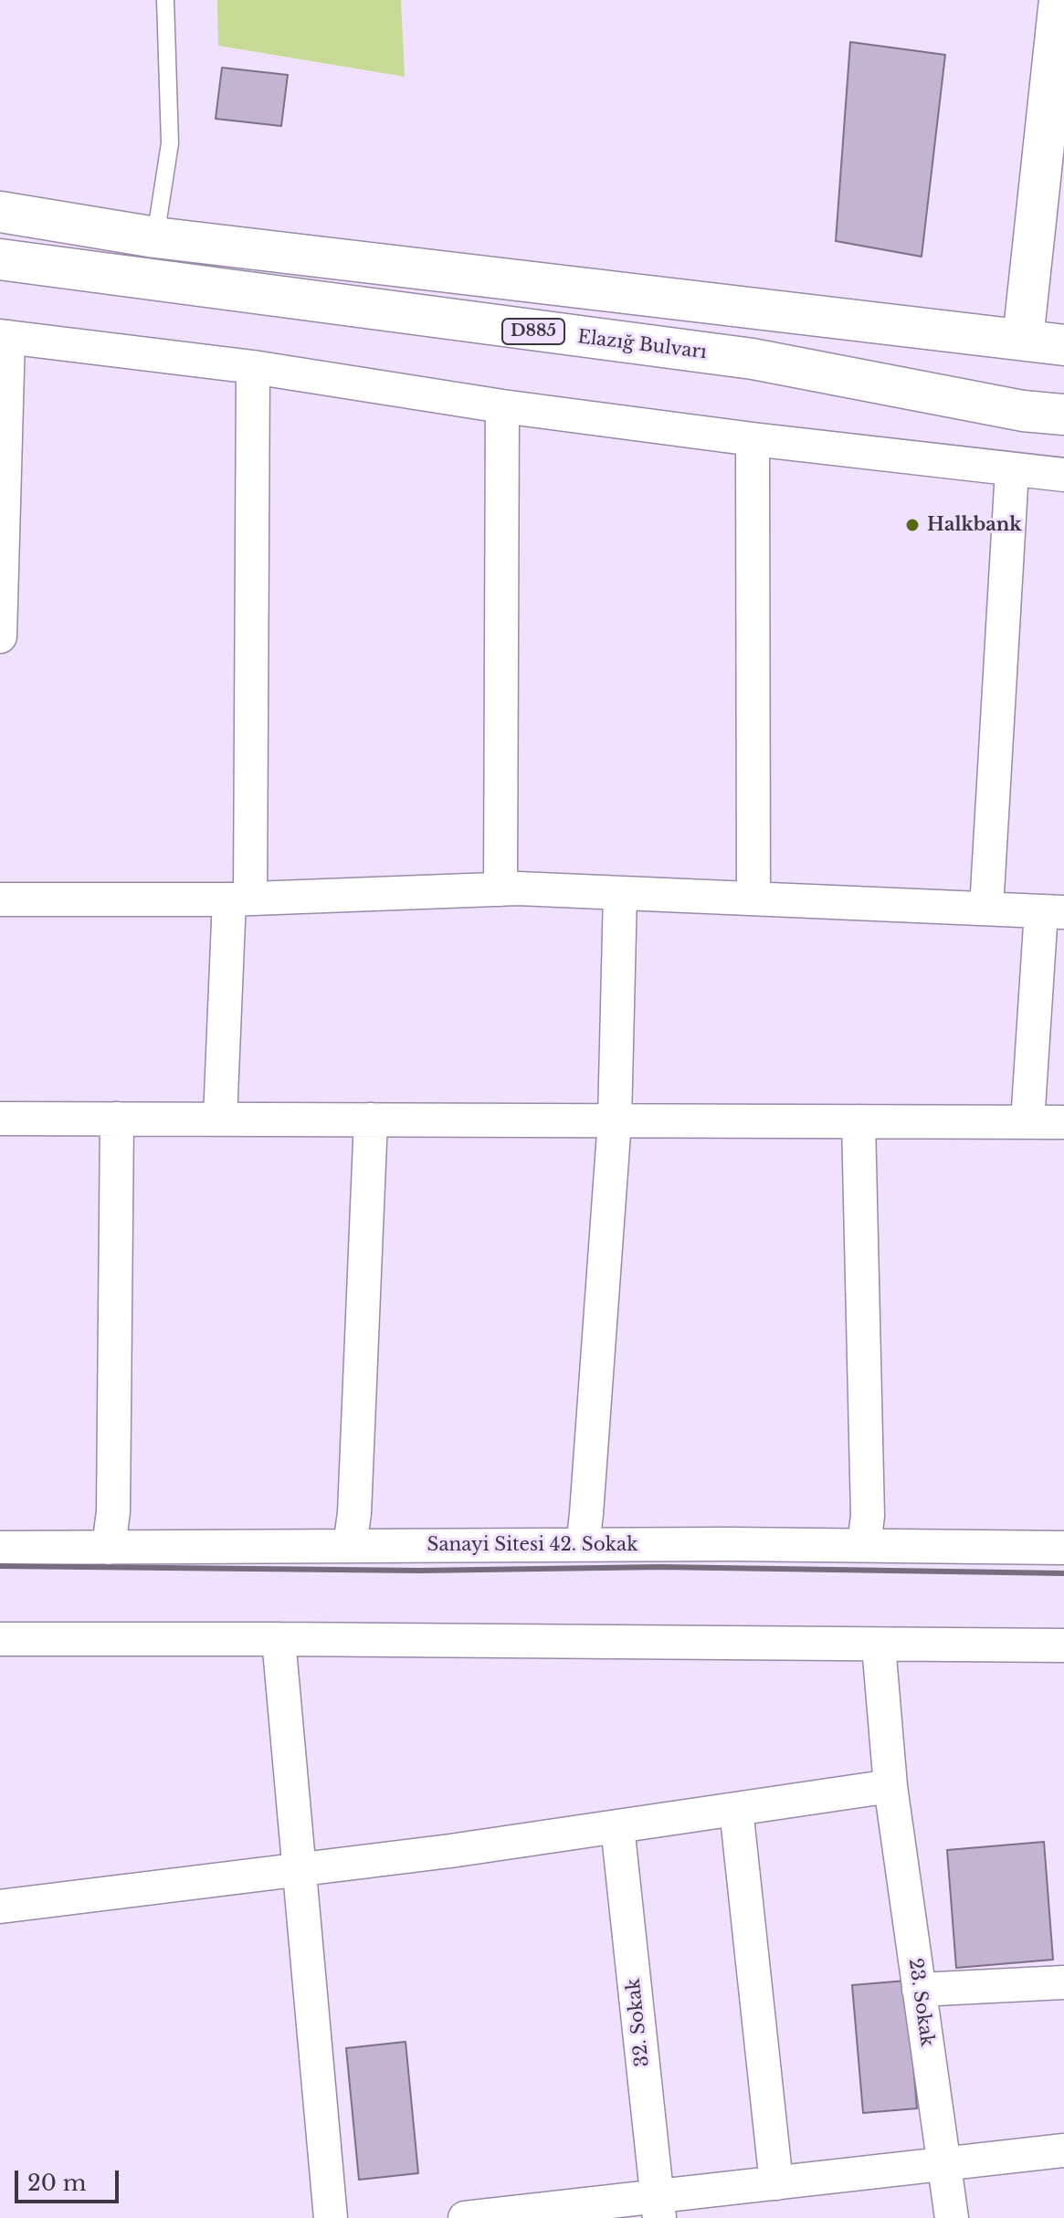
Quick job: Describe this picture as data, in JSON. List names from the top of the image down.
{
  "streets": {
    "main road": ["D885", "Elazığ Bulvarı"],
    "street": ["Sanayi Sitesi 42. Sokak", "23. Sokak", "32. Sokak"]
  },
  "places": ["Halkbank"],
  "scale_bar": "20 m"
}
